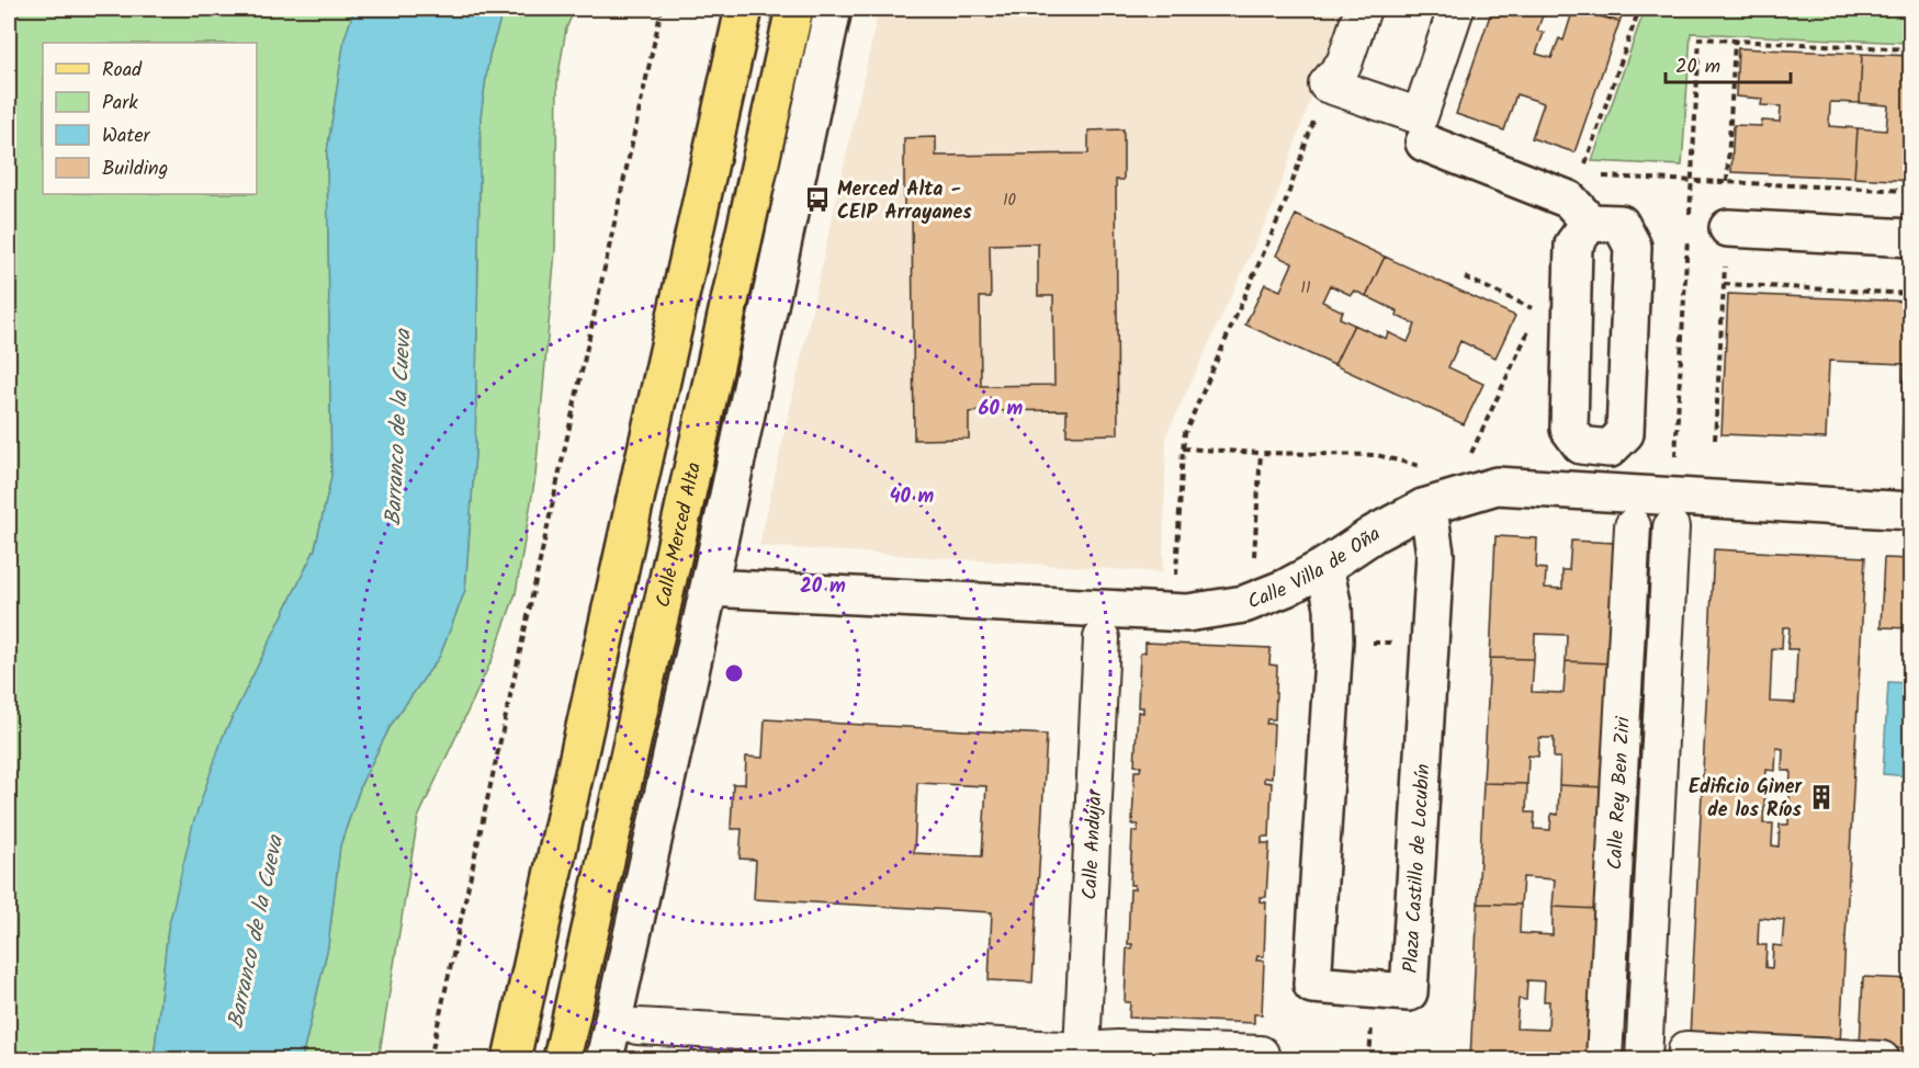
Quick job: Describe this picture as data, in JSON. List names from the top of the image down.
{
  "streets": {
    "main road": ["Calle Merced Alta"],
    "street": [
      "Calle Villa de Oña",
      "Calle Rey Ben Ziri",
      "Calle Andújar",
      "Plaza Castillo de Locubín"
    ]
  },
  "crossings": [
    ["Calle Merced Alta", "Calle Villa de Oña"],
    ["Calle Villa de Oña", "Plaza Castillo de Locubín"]
  ],
  "water": ["Barranco de la Cueva"],
  "places": {
    "bus stop": ["Merced Alta - CEIP Arrayanes"],
    "building": ["Edificio Giner de los Ríos"]
  },
  "house_numbers": ["10", "11"],
  "legend": [
    "Road",
    "Park",
    "Water",
    "Building"
  ],
  "scale_bar": "20 m",
  "rings": ["60 m", "40 m", "20 m"]
}
